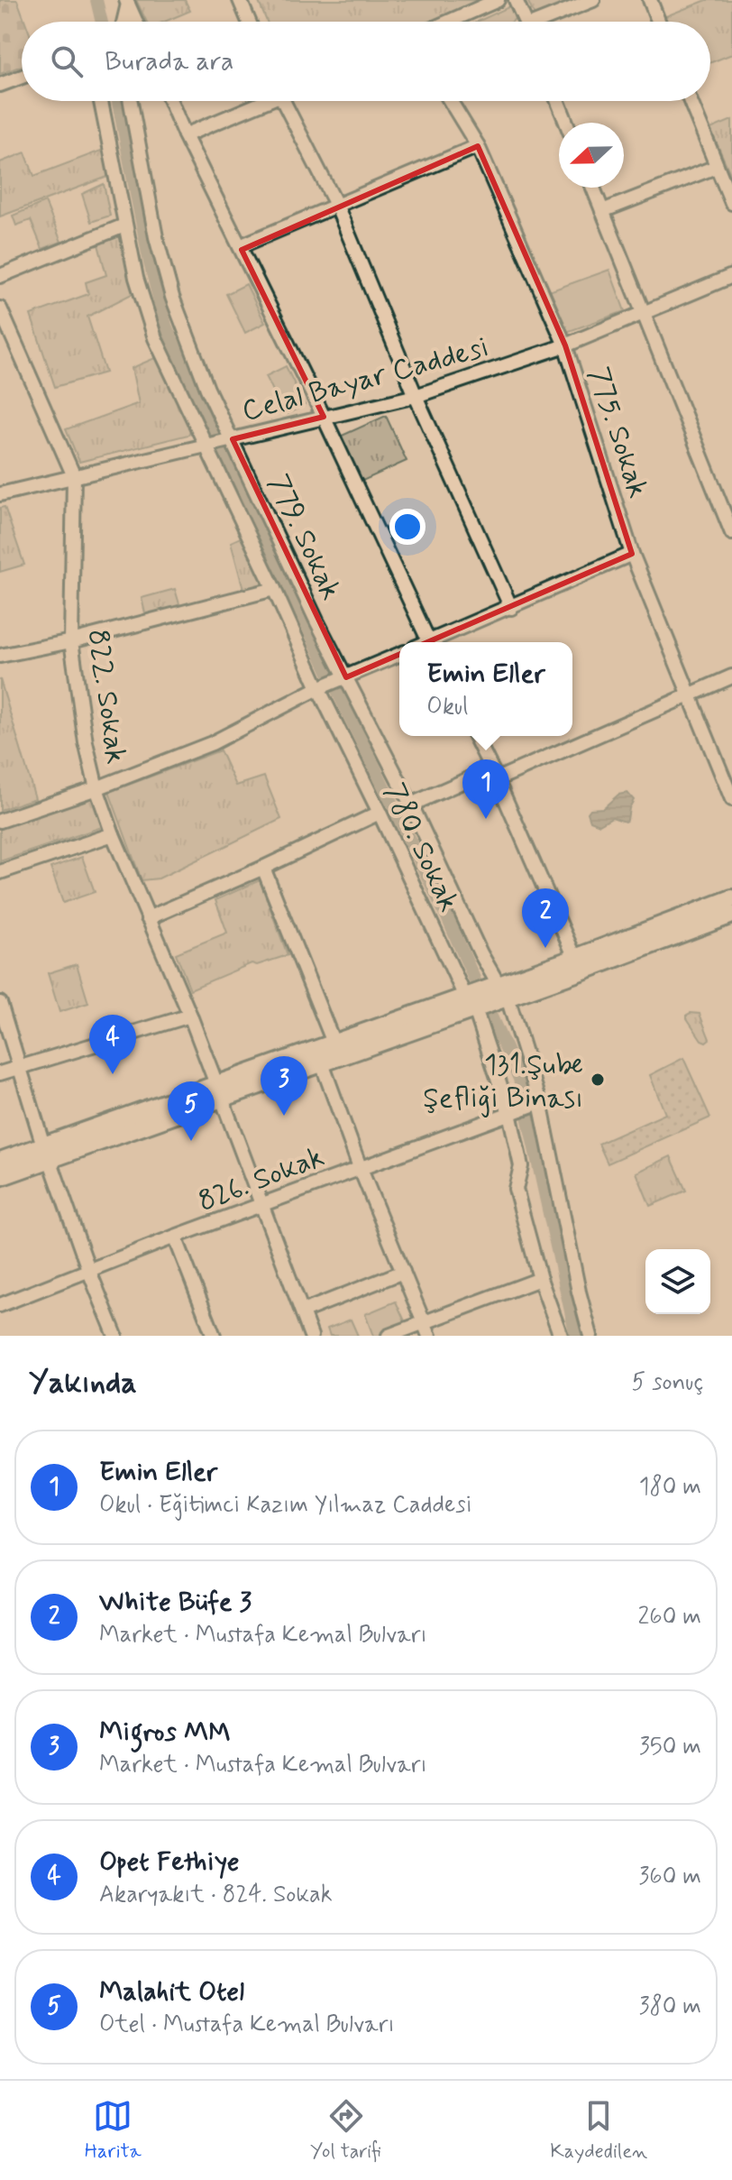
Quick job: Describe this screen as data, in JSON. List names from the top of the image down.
{
  "streets": {
    "street": [
      "Celal Bayar Caddesi",
      "775. Sokak",
      "779. Sokak",
      "822. Sokak",
      "780. Sokak",
      "826. Sokak"
    ]
  },
  "crossings": [
    ["Celal Bayar Caddesi", "775. Sokak"],
    ["Celal Bayar Caddesi", "779. Sokak"],
    ["Celal Bayar Caddesi", "822. Sokak"],
    ["Celal Bayar Caddesi", "780. Sokak"],
    ["779. Sokak", "826. Sokak"],
    ["822. Sokak", "826. Sokak"],
    ["780. Sokak", "826. Sokak"]
  ],
  "places": ["131.Şube Şefliği Binası"],
  "north": "left",
  "page": {
    "search": "Burada ara",
    "popup": ["Emin Eller", "Okul"],
    "pins": [
      "1",
      "2",
      "4",
      "3",
      "5"
    ],
    "heading": ["Yakında", "5 sonuç"],
    "list": [
      {
        "mark": "1",
        "name": "Emin Eller",
        "note": "Okul · Eğitimci Kazım Yılmaz Caddesi",
        "value": "180 m"
      },
      {
        "mark": "2",
        "name": "White Büfe 3",
        "note": "Market · Mustafa Kemal Bulvarı",
        "value": "260 m"
      },
      {
        "mark": "3",
        "name": "Migros MM",
        "note": "Market · Mustafa Kemal Bulvarı",
        "value": "350 m"
      },
      {
        "mark": "4",
        "name": "Opet Fethiye",
        "note": "Akaryakıt · 824. Sokak",
        "value": "360 m"
      },
      {
        "mark": "5",
        "name": "Malahit Otel",
        "note": "Otel · Mustafa Kemal Bulvarı",
        "value": "380 m"
      }
    ],
    "nav": ["Harita", "Yol tarifi", "Kaydedilen"]
  }
}
